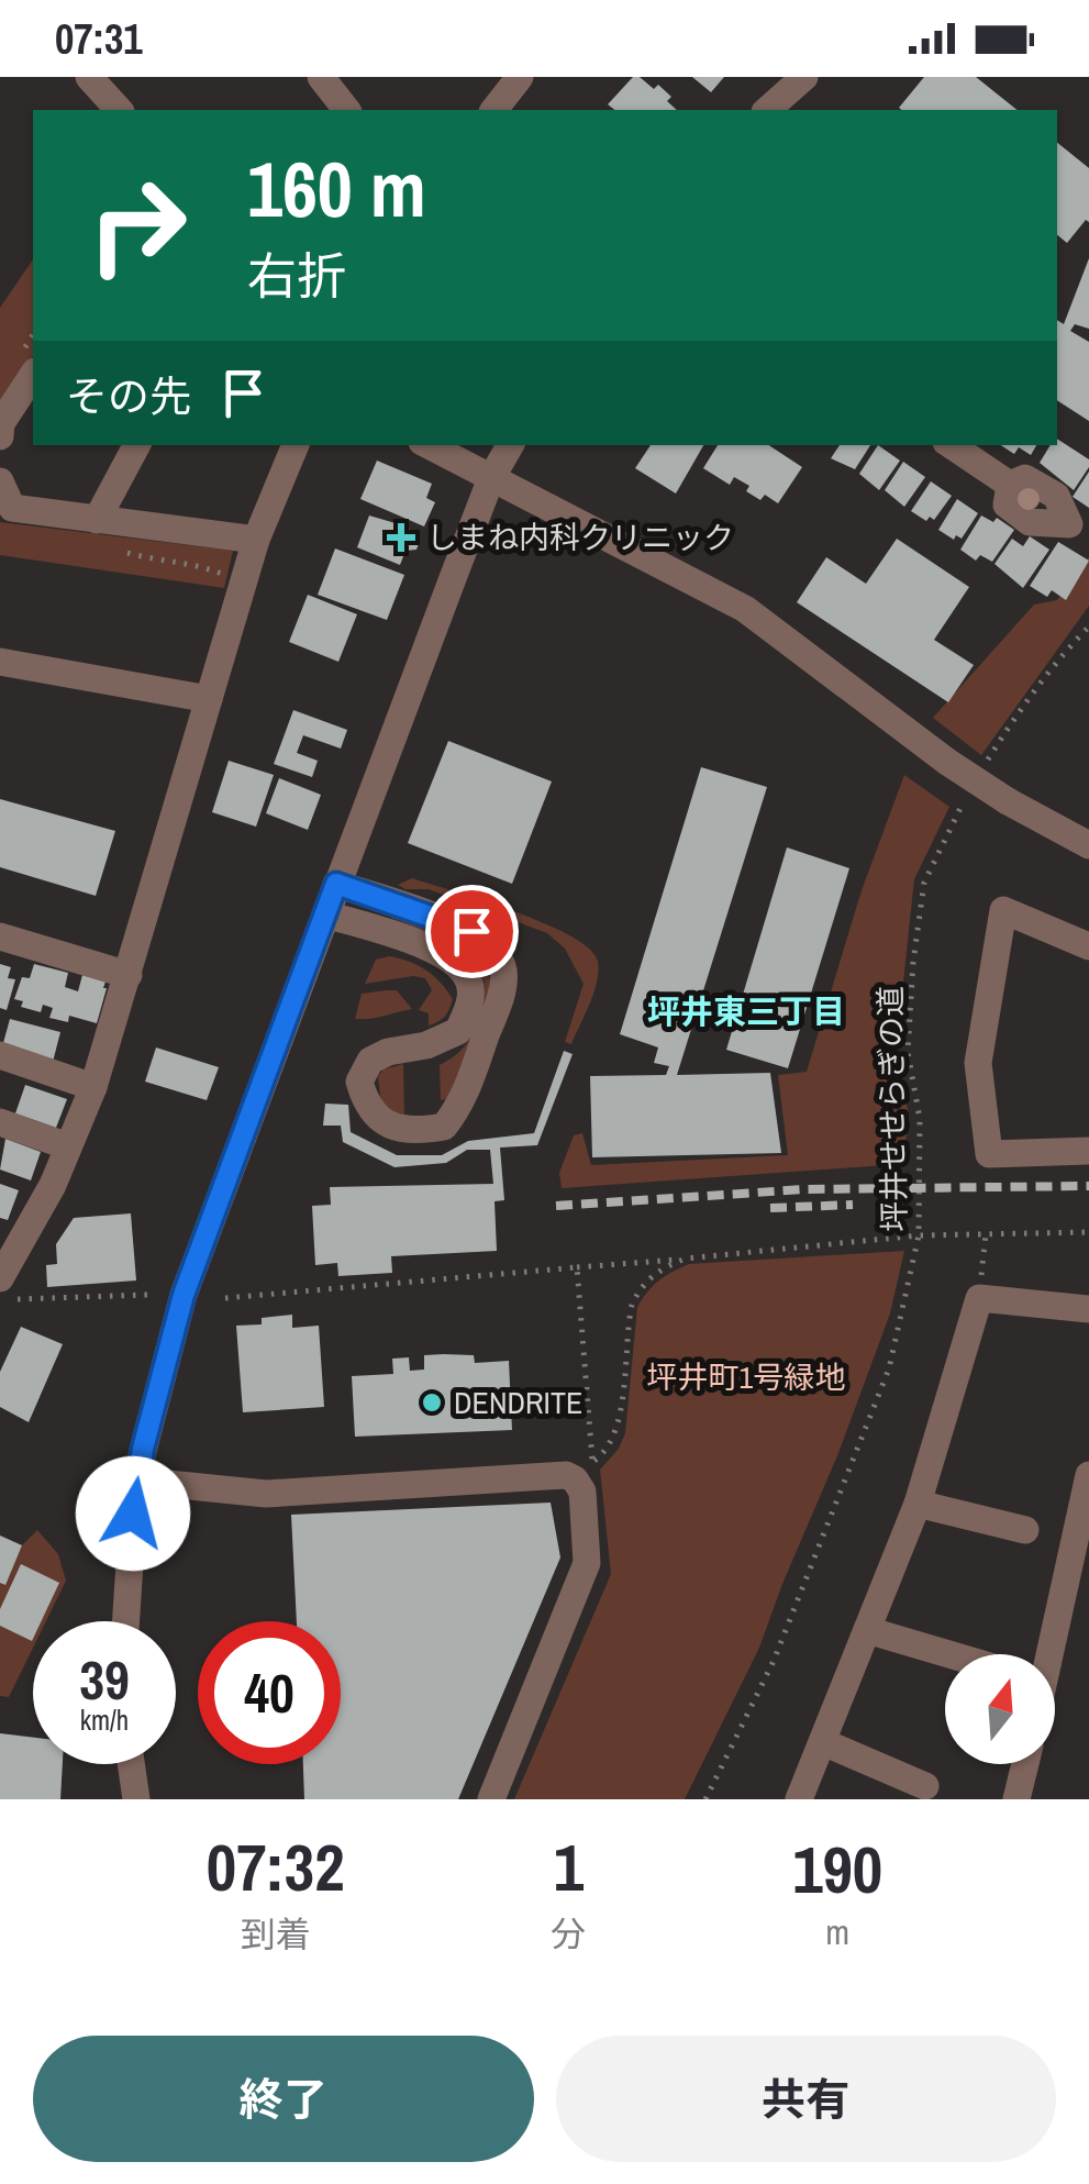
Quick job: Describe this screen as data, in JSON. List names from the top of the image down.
{
  "streets": {
    "path": ["坪井せせらぎの道"]
  },
  "districts": ["坪井東三丁目"],
  "parks": ["坪井町1号緑地"],
  "places": {
    "health": ["しまね内科クリニック"],
    "other": ["DENDRITE"]
  },
  "north": "top",
  "page": {
    "status": "07:31",
    "turn": ["160 m", "右折"],
    "then": "その先",
    "speed": "39 km/h",
    "limit": "40",
    "eta": [
      "07:32",
      "到着",
      "1",
      "分",
      "190",
      "m"
    ],
    "buttons": ["終了", "共有"]
  }
}
